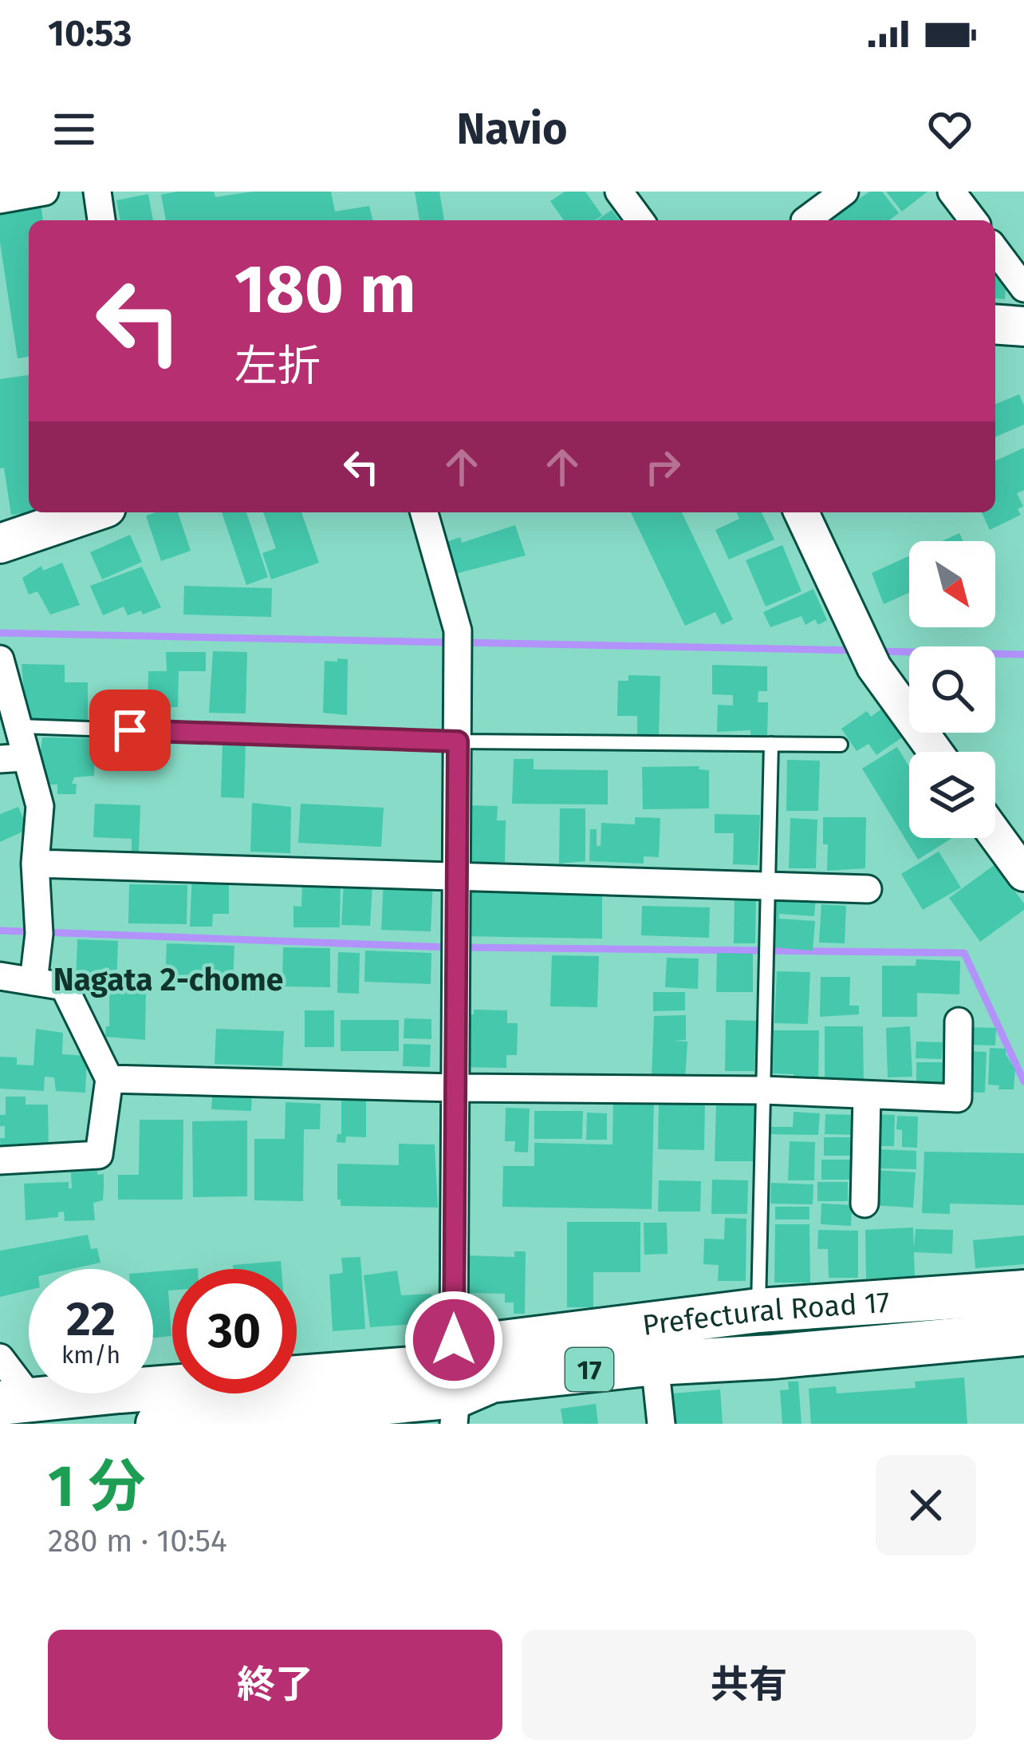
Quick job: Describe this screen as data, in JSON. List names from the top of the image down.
{
  "streets": {
    "main road": ["Prefectural Road 17", "17"]
  },
  "districts": ["Nagata 2-chome"],
  "north": "bottom right",
  "page": {
    "status": "10:53",
    "header": "Navio",
    "turn": ["180 m", "左折"],
    "speed": "22 km/h",
    "limit": "30",
    "heading": ["1 分", "280 m · 10:54"],
    "buttons": ["終了", "共有"]
  }
}
